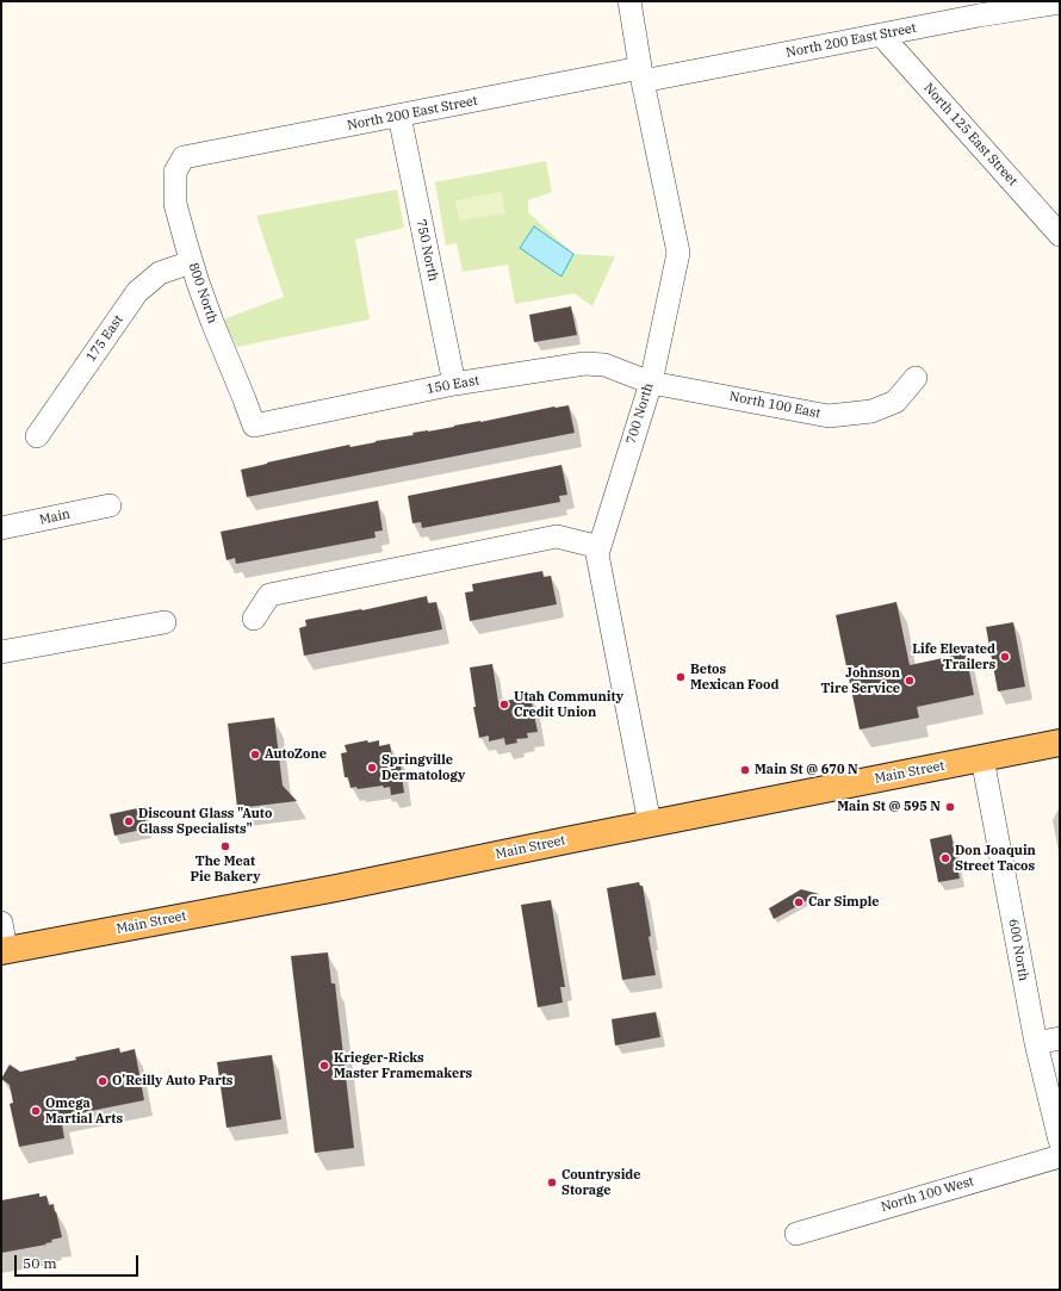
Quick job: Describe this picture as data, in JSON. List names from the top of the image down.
{
  "streets": {
    "main road": ["Main Street"],
    "street": [
      "North 200 East Street",
      "North 125 East Street",
      "750 North",
      "800 North",
      "175 East",
      "150 East",
      "North 100 East",
      "700 North",
      "Main",
      "600 North",
      "North 100 West"
    ]
  },
  "crossings": [
    ["North 200 East Street", "North 125 East Street"],
    ["North 200 East Street", "750 North"],
    ["North 200 East Street", "800 North"],
    ["North 200 East Street", "700 North"],
    ["750 North", "150 East"],
    ["800 North", "175 East"],
    ["800 North", "150 East"],
    ["150 East", "North 100 East"],
    ["150 East", "700 North"],
    ["North 100 East", "700 North"],
    ["700 North", "Main Street"],
    ["Main Street", "600 North"]
  ],
  "places": [
    "Life Elevated Trailers",
    "Betos Mexican Food",
    "Johnson Tire Service",
    "Utah Community Credit Union",
    "AutoZone",
    "Springville Dermatology",
    "Main St @ 670 N",
    "Main St @ 595 N",
    "Discount Glass \"Auto Glass Specialists\"",
    "The Meat Pie Bakery",
    "Don Joaquin Street Tacos",
    "Car Simple",
    "Krieger-Ricks Master Framemakers",
    "O'Reilly Auto Parts",
    "Omega Martial Arts",
    "Countryside Storage"
  ],
  "scale_bar": "50 m"
}
